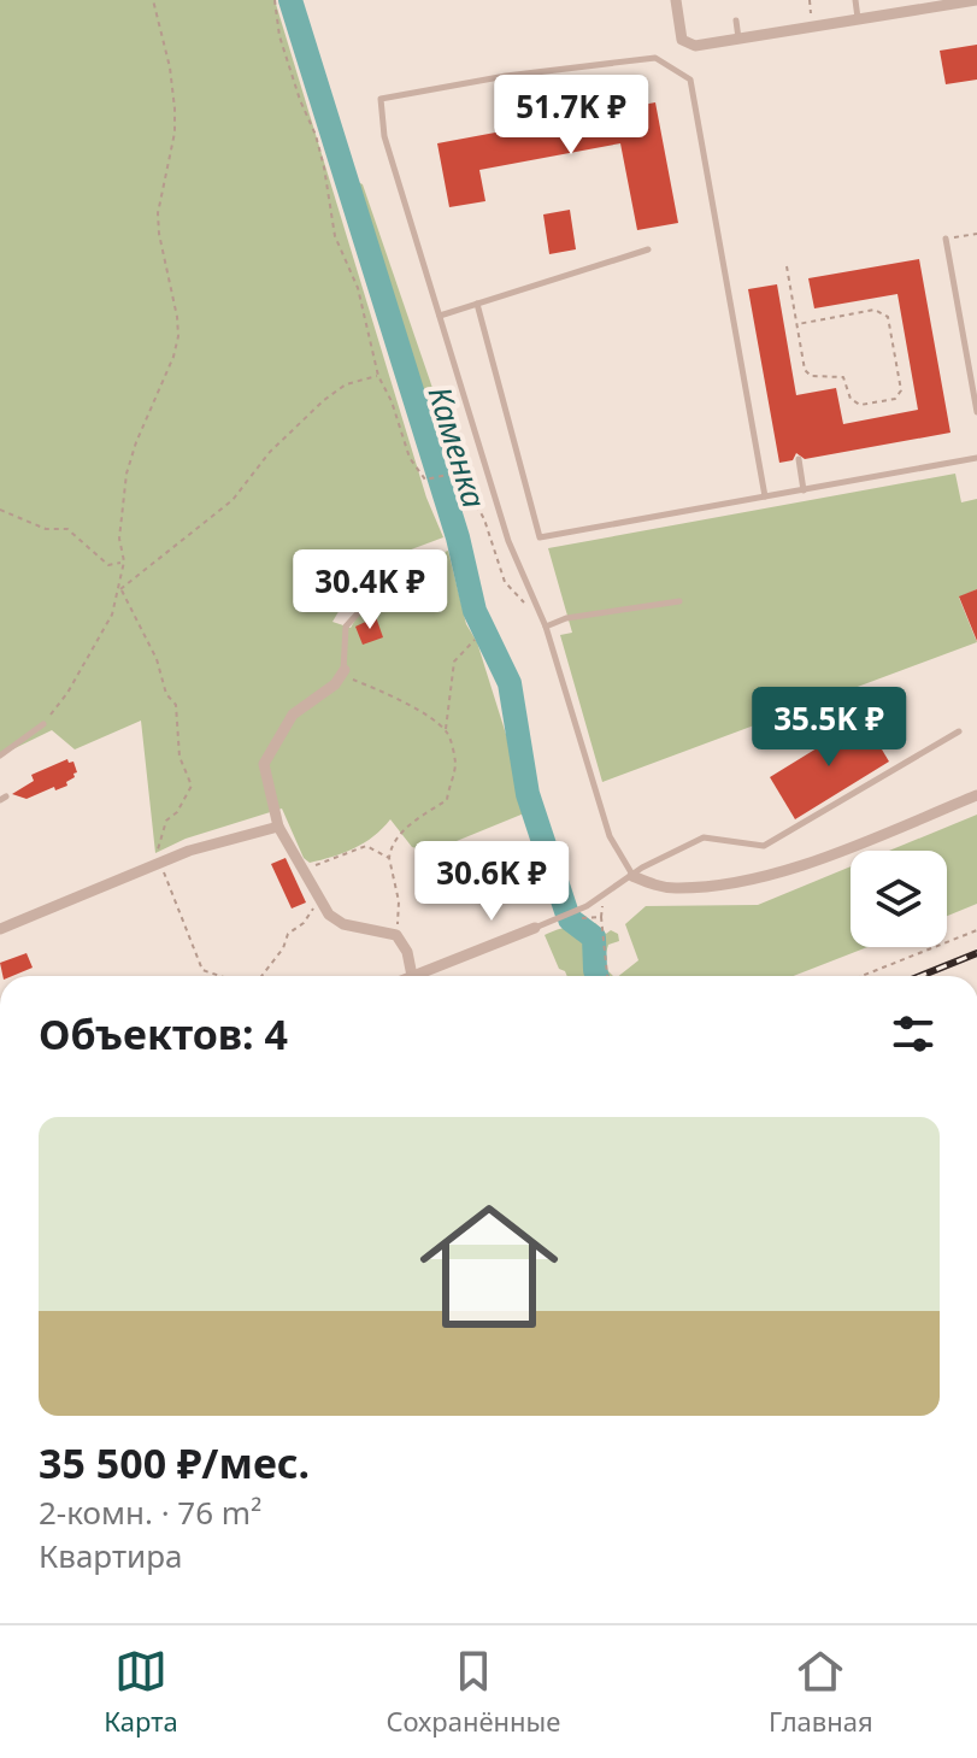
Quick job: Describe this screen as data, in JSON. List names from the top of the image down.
{
  "water": ["Каменка"],
  "page": {
    "price": [
      "51.7K ₽",
      "30.4K ₽",
      "35.5K ₽",
      "30.6K ₽"
    ],
    "heading": "Объектов: 4",
    "list": [
      {
        "name": "35 500 ₽/мес.",
        "note": "2-комн. · 76 m² · Квартира"
      }
    ],
    "tabs": ["Карта", "Сохранённые", "Главная"]
  }
}
